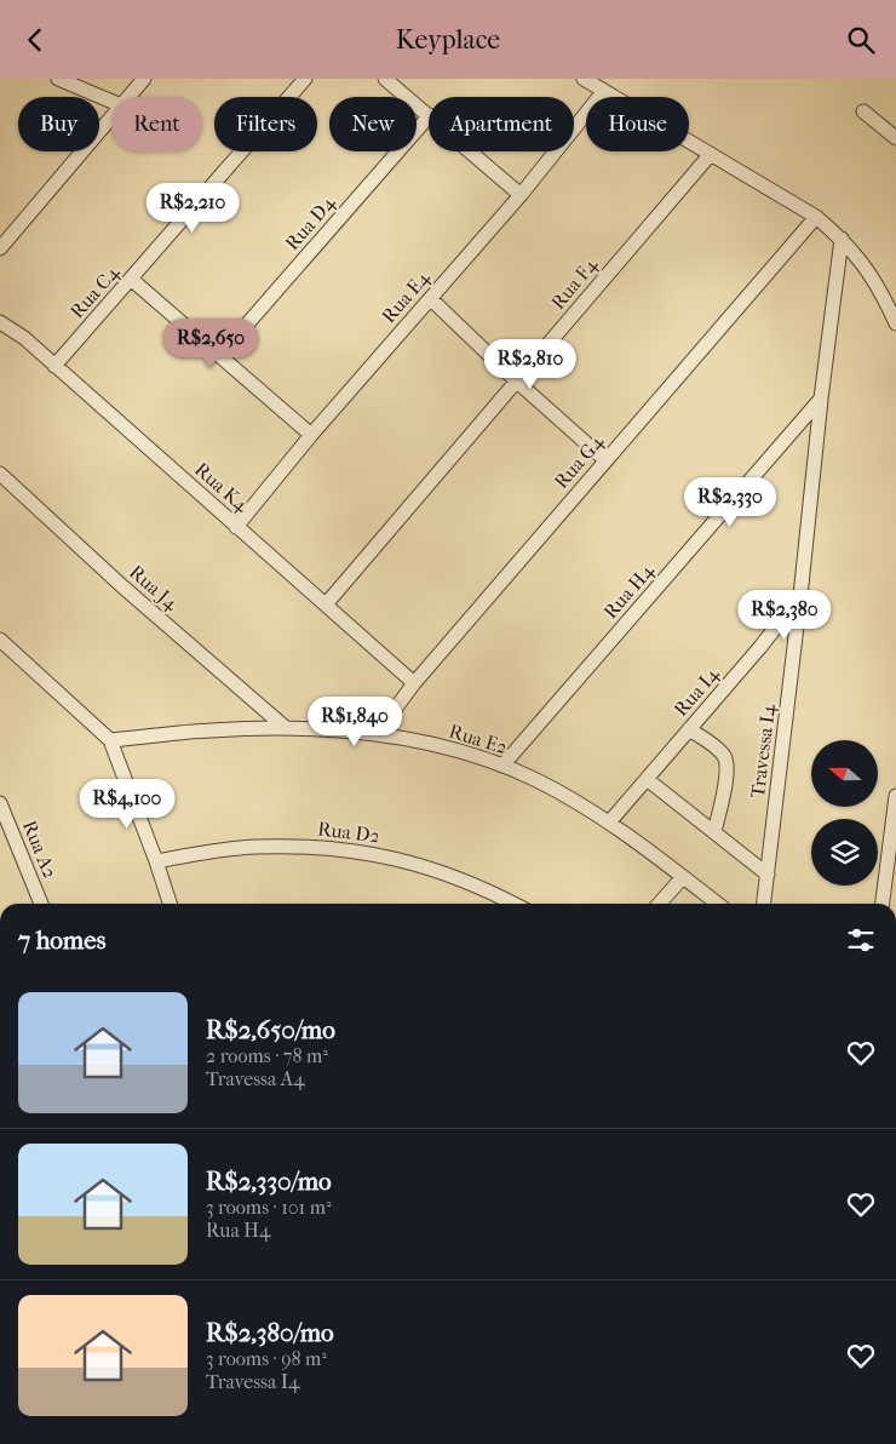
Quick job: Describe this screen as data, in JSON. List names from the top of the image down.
{
  "streets": {
    "street": [
      "Rua D4",
      "Rua F4",
      "Rua C4",
      "Rua E4",
      "Rua G4",
      "Rua K4",
      "Rua J4",
      "Rua H4",
      "Rua I4",
      "Rua E2",
      "Travessa I4",
      "Rua D2",
      "Rua A2"
    ]
  },
  "crossings": [
    ["Rua F4", "Rua K4"],
    ["Rua C4", "Rua K4"],
    ["Rua E4", "Rua K4"],
    ["Rua G4", "Rua K4"],
    ["Rua G4", "Rua E2"],
    ["Rua J4", "Rua E2"],
    ["Rua H4", "Rua E2"],
    ["Rua I4", "Rua E2"],
    ["Rua I4", "Travessa I4"]
  ],
  "north": "left",
  "page": {
    "header": "Keyplace",
    "chip": [
      "Buy",
      "Rent",
      "Filters",
      "New",
      "Apartment",
      "House"
    ],
    "price": [
      "R$2,210",
      "R$2,650",
      "R$2,810",
      "R$2,330",
      "R$2,380",
      "R$1,840",
      "R$4,100"
    ],
    "heading": "7 homes",
    "list": [
      {
        "name": "R$2,650/mo",
        "note": "2 rooms · 78 m² · Travessa A4"
      },
      {
        "name": "R$2,330/mo",
        "note": "3 rooms · 101 m² · Rua H4"
      },
      {
        "name": "R$2,380/mo",
        "note": "3 rooms · 98 m² · Travessa I4"
      }
    ]
  }
}
